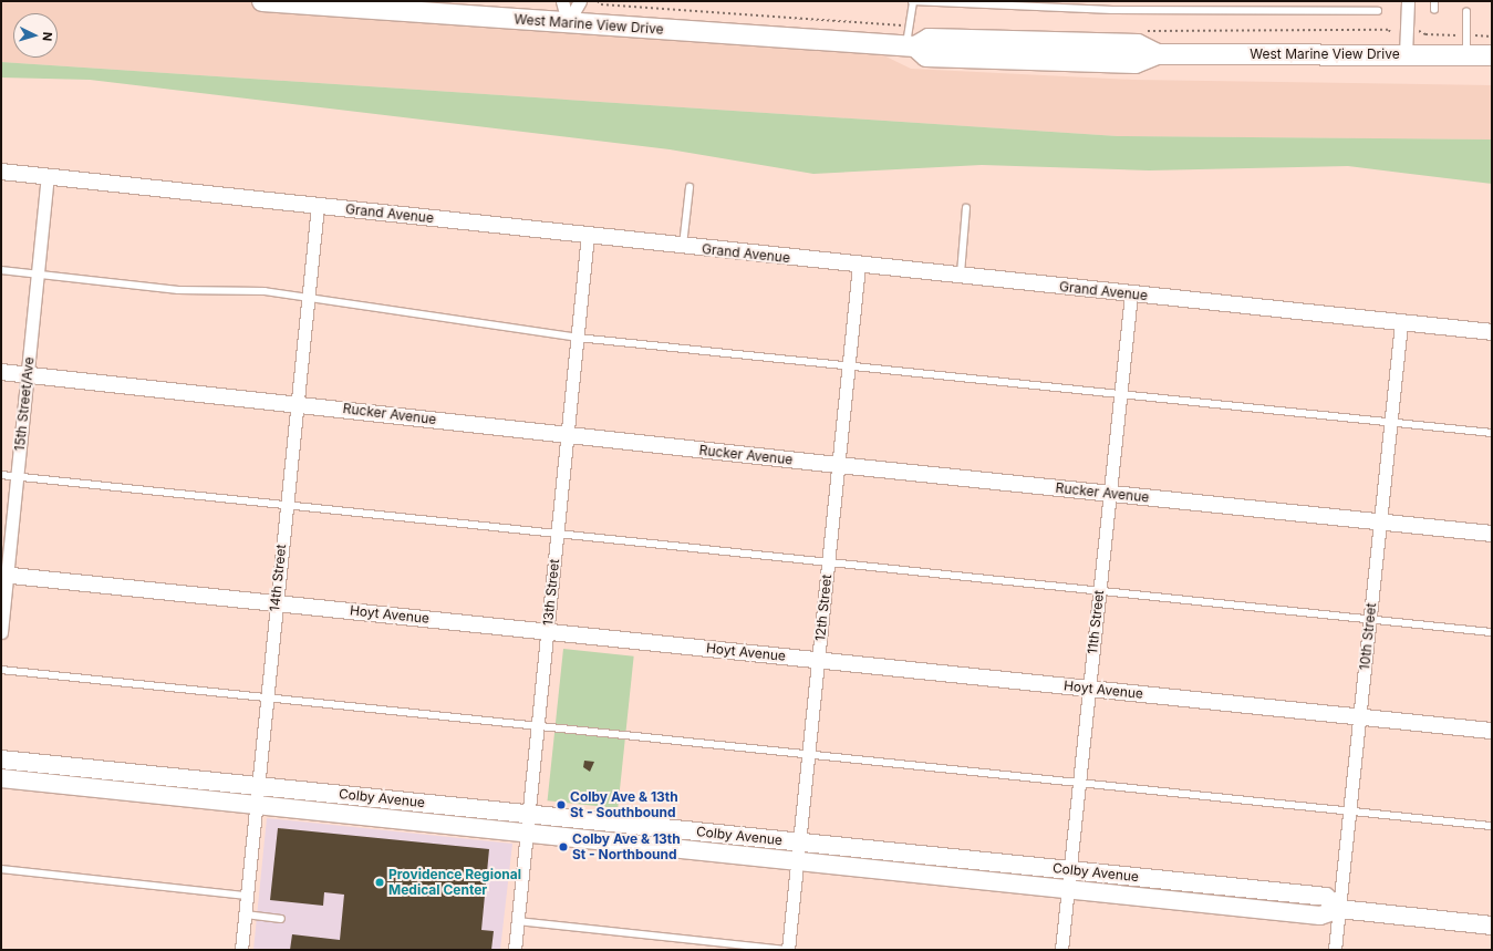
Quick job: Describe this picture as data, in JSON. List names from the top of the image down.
{
  "streets": {
    "main road": ["West Marine View Drive", "Colby Avenue"],
    "street": [
      "Grand Avenue",
      "15th Street/Ave",
      "Rucker Avenue",
      "14th Street",
      "13th Street",
      "12th Street",
      "Hoyt Avenue",
      "11th Street",
      "10th Street"
    ]
  },
  "crossings": [
    ["Grand Avenue", "15th Street/Ave"],
    ["Grand Avenue", "14th Street"],
    ["Grand Avenue", "13th Street"],
    ["Grand Avenue", "12th Street"],
    ["Grand Avenue", "11th Street"],
    ["Grand Avenue", "10th Street"],
    ["15th Street/Ave", "Rucker Avenue"],
    ["15th Street/Ave", "Hoyt Avenue"],
    ["Rucker Avenue", "14th Street"],
    ["Rucker Avenue", "13th Street"],
    ["Rucker Avenue", "12th Street"],
    ["Rucker Avenue", "11th Street"],
    ["Rucker Avenue", "10th Street"],
    ["14th Street", "Hoyt Avenue"],
    ["14th Street", "Colby Avenue"],
    ["13th Street", "Hoyt Avenue"],
    ["13th Street", "Colby Avenue"],
    ["12th Street", "Hoyt Avenue"],
    ["12th Street", "Colby Avenue"],
    ["Hoyt Avenue", "11th Street"],
    ["Hoyt Avenue", "10th Street"],
    ["11th Street", "Colby Avenue"],
    ["10th Street", "Colby Avenue"]
  ],
  "places": ["Colby Ave & 13th St - Southbound", "Colby Ave & 13th St - Northbound", "Providence Regional Medical Center"],
  "north": "right"
}
